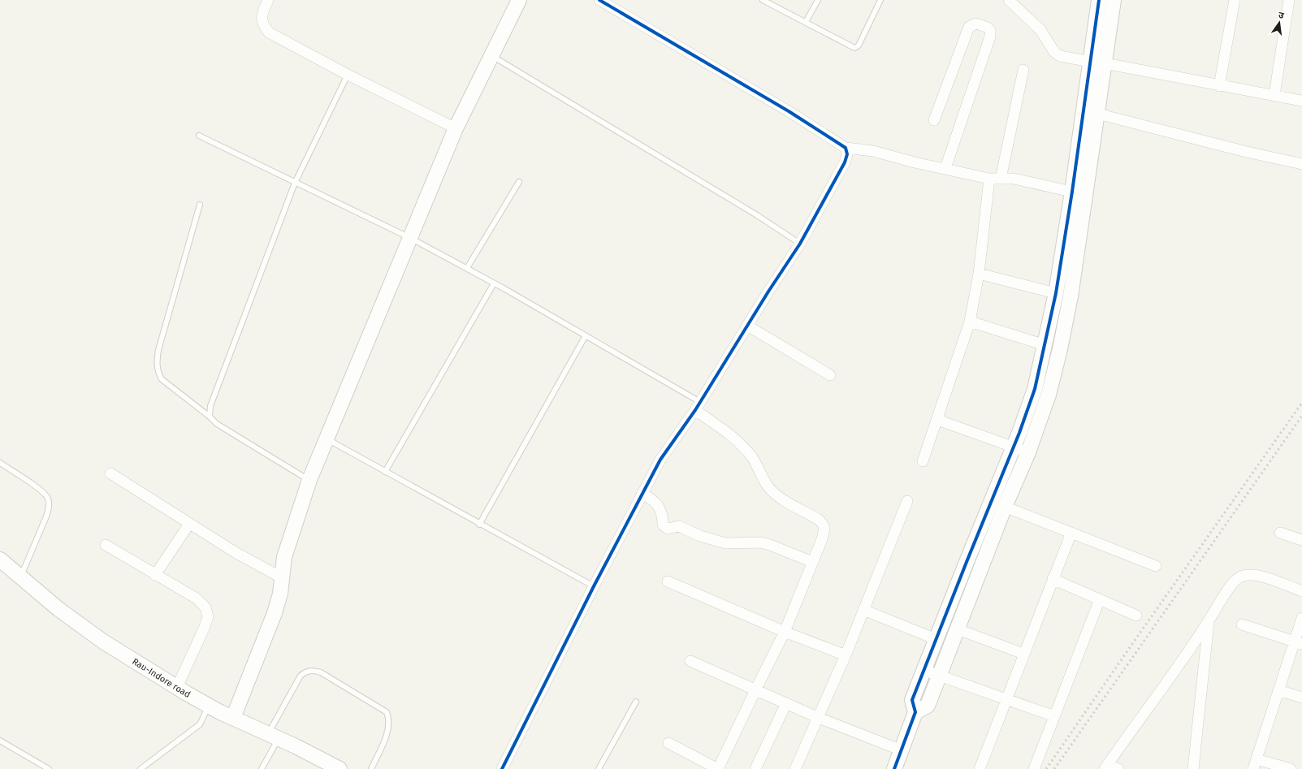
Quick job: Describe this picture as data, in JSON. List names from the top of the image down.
{
  "streets": {
    "street": ["Rau-Indore road"]
  },
  "north": "top"
}
